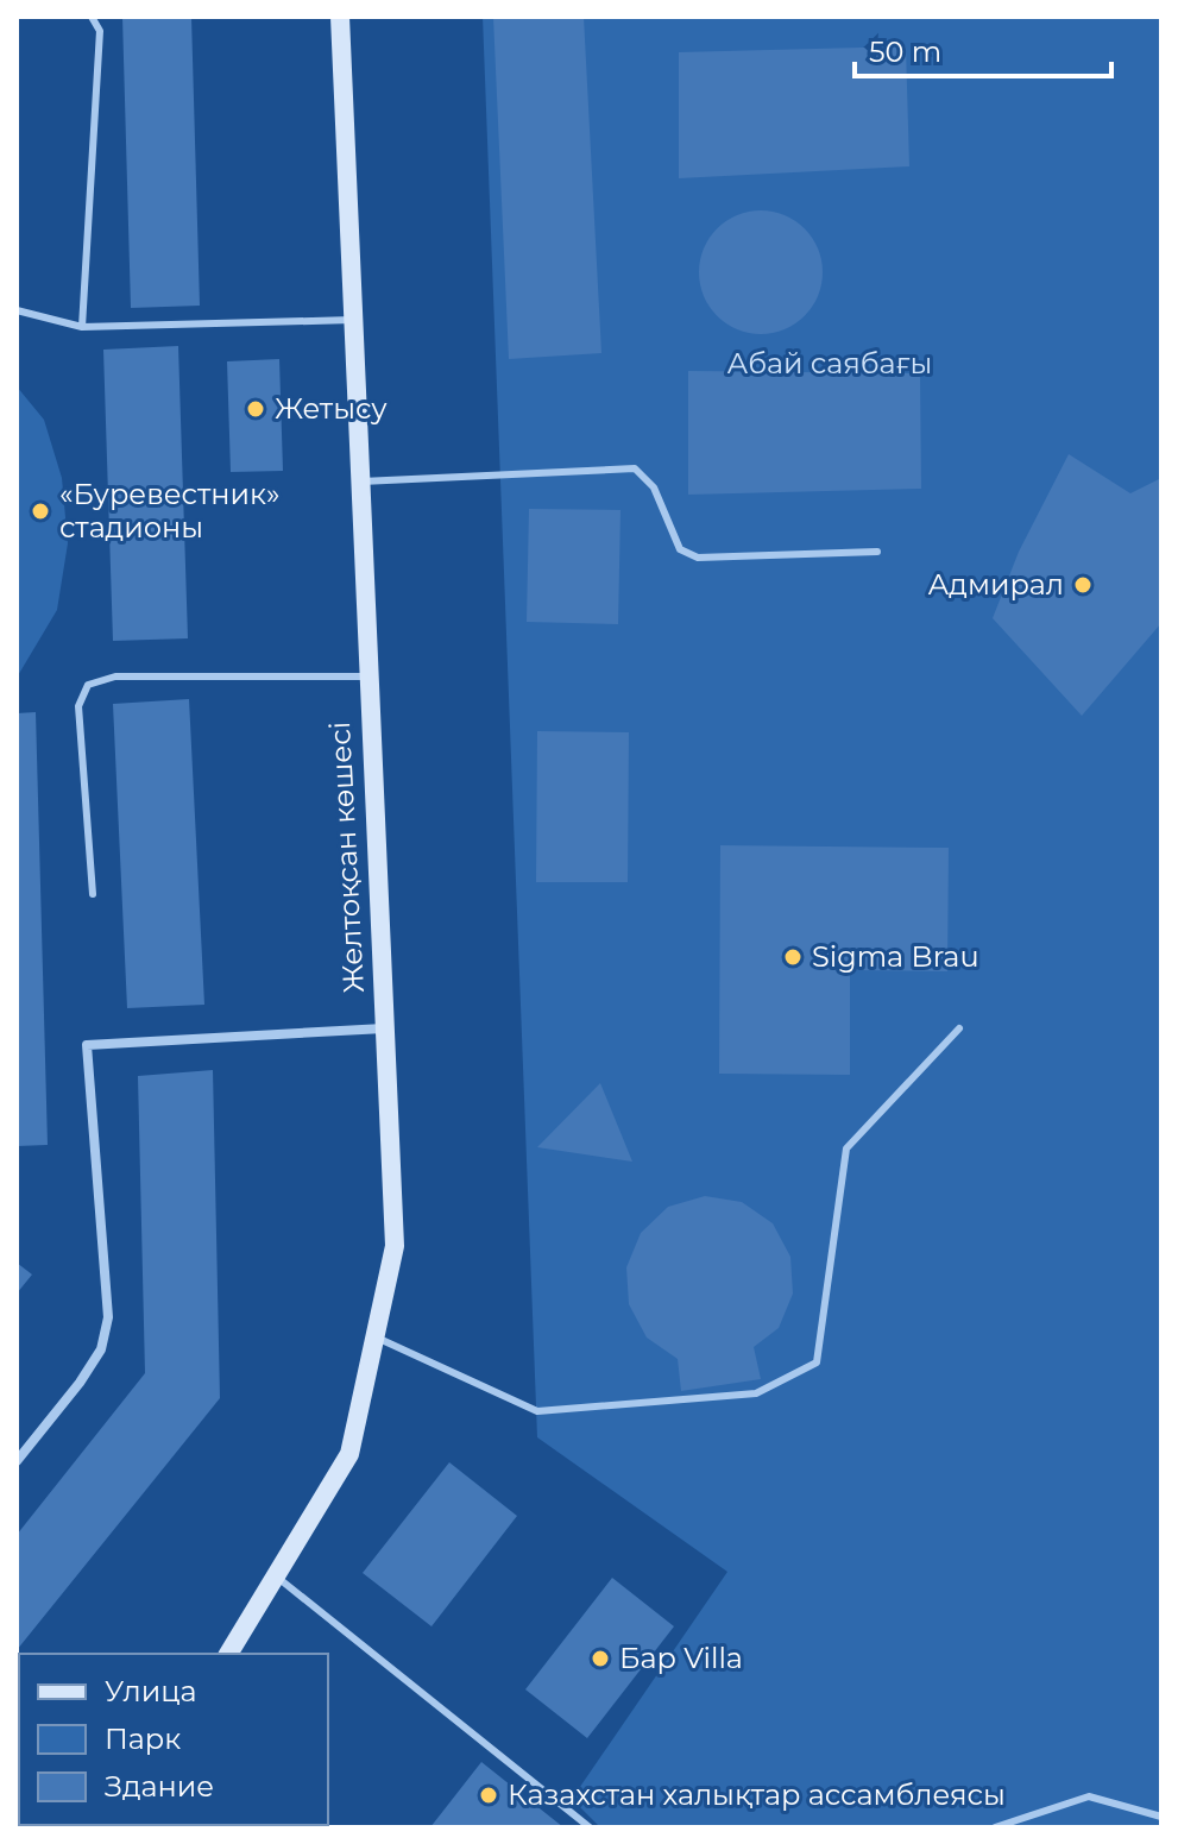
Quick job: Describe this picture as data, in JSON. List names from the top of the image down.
{
  "streets": {
    "main road": ["Желтоқсан көшесі"]
  },
  "parks": ["Абай саябағы"],
  "places": [
    "Жетысу",
    "«Буревестник» стадионы",
    "Адмирал",
    "Sigma Brau",
    "Бар Villa",
    "Казахстан халықтар ассамблеясы"
  ],
  "legend": ["Улица", "Парк", "Здание"],
  "scale_bar": "50 m"
}
